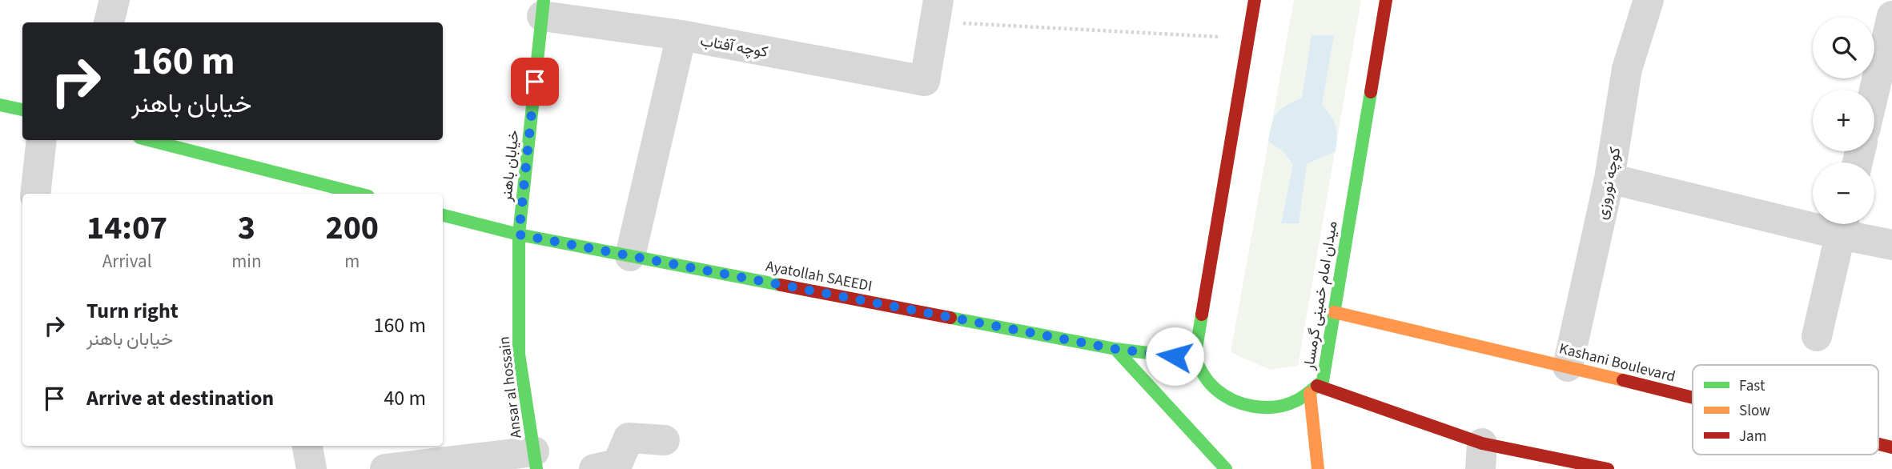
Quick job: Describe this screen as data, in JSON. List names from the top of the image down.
{
  "streets": {
    "main road": [
      "خیابان باهنر",
      "Ayatollah SAEEDI",
      "میدان امام خمینی گرمسار",
      "Kashani Boulevard",
      "Ansar al hossain"
    ],
    "street": ["کوچه آفتاب", "کوچه نوروزی"]
  },
  "crossings": [
    ["کوچه آفتاب", "خیابان باهنر"],
    ["خیابان باهنر", "Ayatollah SAEEDI"],
    ["خیابان باهنر", "Ansar al hossain"],
    ["کوچه نوروزی", "Kashani Boulevard"],
    ["Ayatollah SAEEDI", "میدان امام خمینی گرمسار"],
    ["Ayatollah SAEEDI", "Ansar al hossain"],
    ["میدان امام خمینی گرمسار", "Kashani Boulevard"]
  ],
  "legend": ["Fast", "Slow", "Jam"],
  "page": {
    "map_buttons": ["+", "−"],
    "turn": ["160 m", "خیابان باهنر"],
    "eta": [
      "14:07",
      "Arrival",
      "3",
      "min",
      "200",
      "m"
    ],
    "list": [
      {
        "name": "Turn right",
        "note": "خیابان باهنر",
        "value": "160 m"
      },
      {
        "name": "Arrive at destination",
        "value": "40 m"
      }
    ]
  }
}
